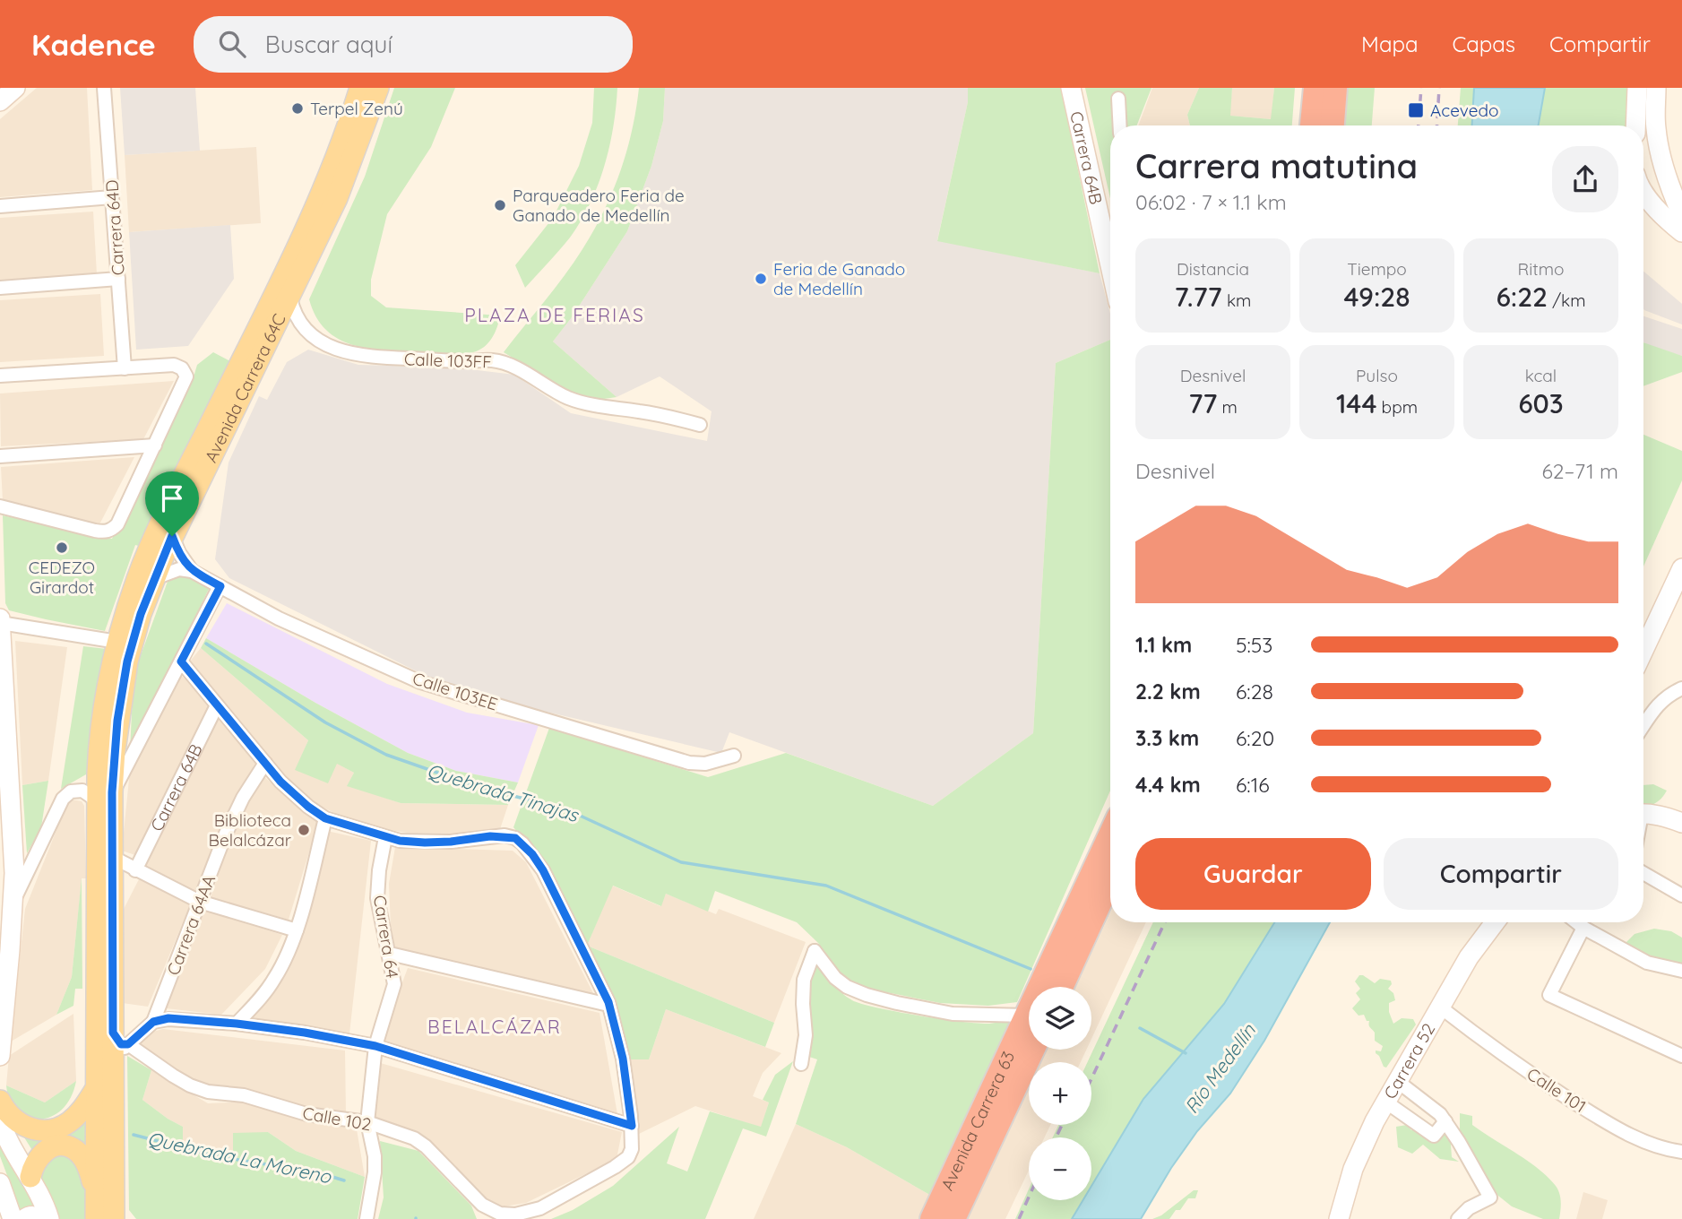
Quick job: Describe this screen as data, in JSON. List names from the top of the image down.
{
  "streets": {
    "highway": ["Avenida Carrera 63"],
    "main road": ["Carrera 64B", "Avenida Carrera 64C", "Carrera 52"],
    "street": [
      "Carrera 64D",
      "Calle 103FF",
      "Calle 103EE",
      "Carrera 64AA",
      "Carrera 64",
      "Calle 101",
      "Calle 102"
    ]
  },
  "crossings": [
    ["Calle 103FF", "Avenida Carrera 64C"],
    ["Avenida Carrera 64C", "Calle 102"],
    ["Carrera 64", "Calle 102"],
    ["Carrera 52", "Calle 101"]
  ],
  "districts": ["PLAZA DE FERIAS", "BELALCÁZAR"],
  "water": ["Quebrada Tinajas", "Río Medellín", "Quebrada La Moreno"],
  "places": {
    "other": [
      "Terpel Zenú",
      "Parqueadero Feria de Ganado de Medellín",
      "Feria de Ganado de Medellín",
      "CEDEZO Girardot",
      "Biblioteca Belalcázar"
    ],
    "transit": ["Acevedo"]
  },
  "page": {
    "header": "Kadence",
    "search": "Buscar aquí",
    "nav": ["Mapa", "Capas", "Compartir"],
    "heading": ["Carrera matutina", "06:02 · 7 × 1.1 km"],
    "stats": [
      ["Distancia", "7.77 km"],
      ["Tiempo", "49:28"],
      ["Ritmo", "6:22 /km"],
      ["Desnivel", "77 m"],
      ["Pulso", "144 bpm"],
      ["kcal", "603"]
    ],
    "chart": ["Desnivel", "62–71 m"],
    "list": [
      {
        "name": "1.1 km",
        "note": "5:53"
      },
      {
        "name": "2.2 km",
        "note": "6:28"
      },
      {
        "name": "3.3 km",
        "note": "6:20"
      },
      {
        "name": "4.4 km",
        "note": "6:16"
      }
    ],
    "buttons": ["Guardar", "Compartir"],
    "map_buttons": ["+", "−"]
  }
}
